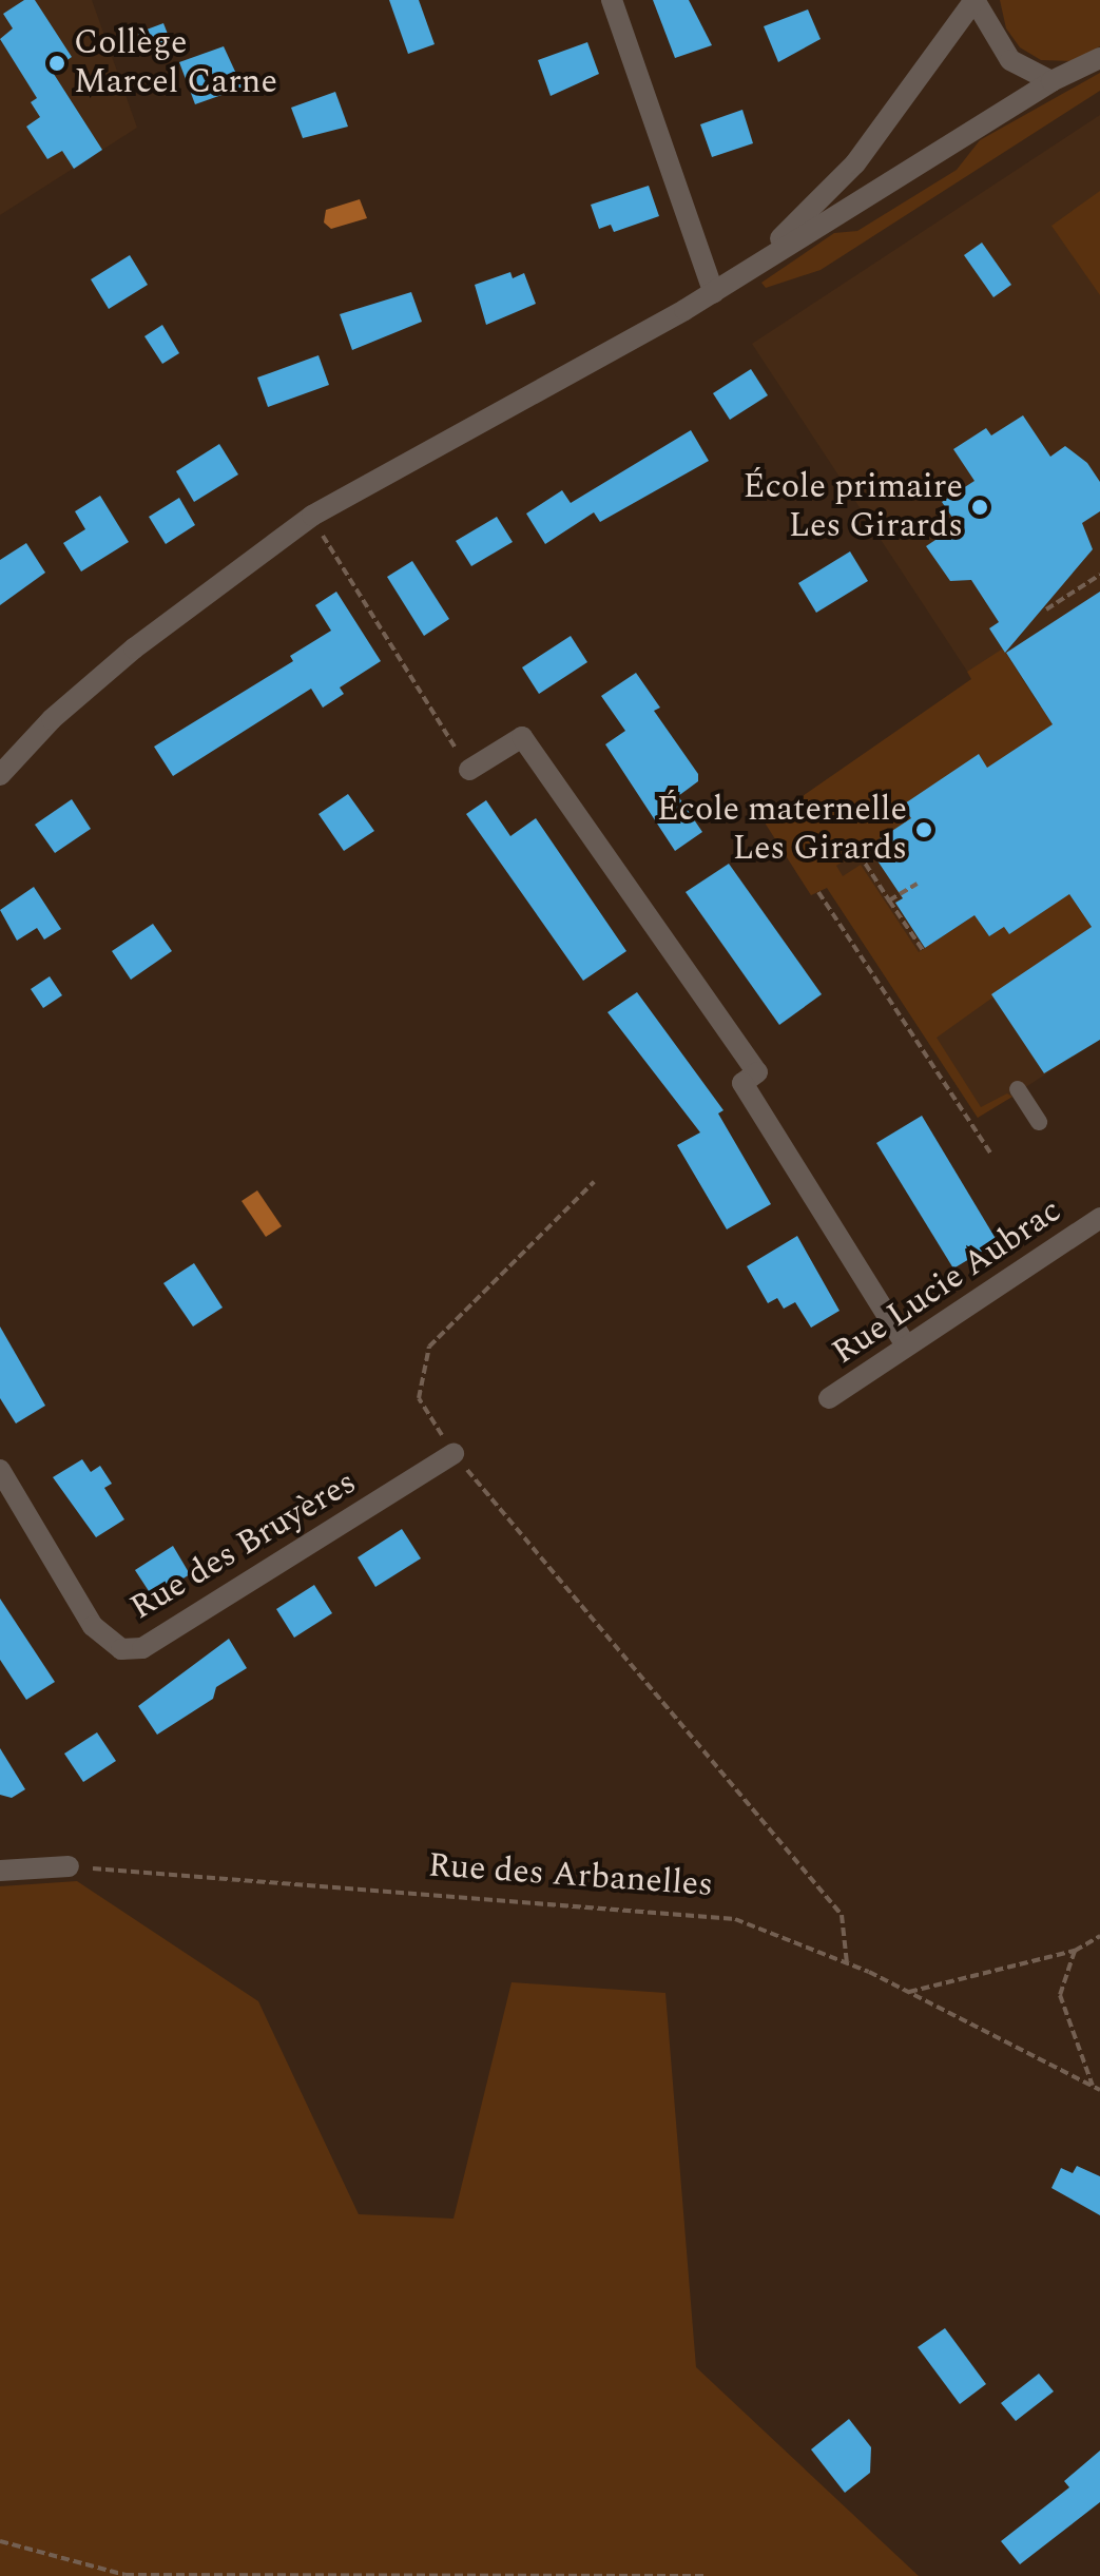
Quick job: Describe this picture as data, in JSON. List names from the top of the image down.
{
  "streets": {
    "street": ["Rue Lucie Aubrac", "Rue des Bruyères"],
    "path": ["Rue des Arbanelles"]
  },
  "places": ["Collège Marcel Carne", "École primaire Les Girards", "École maternelle Les Girards"]
}
